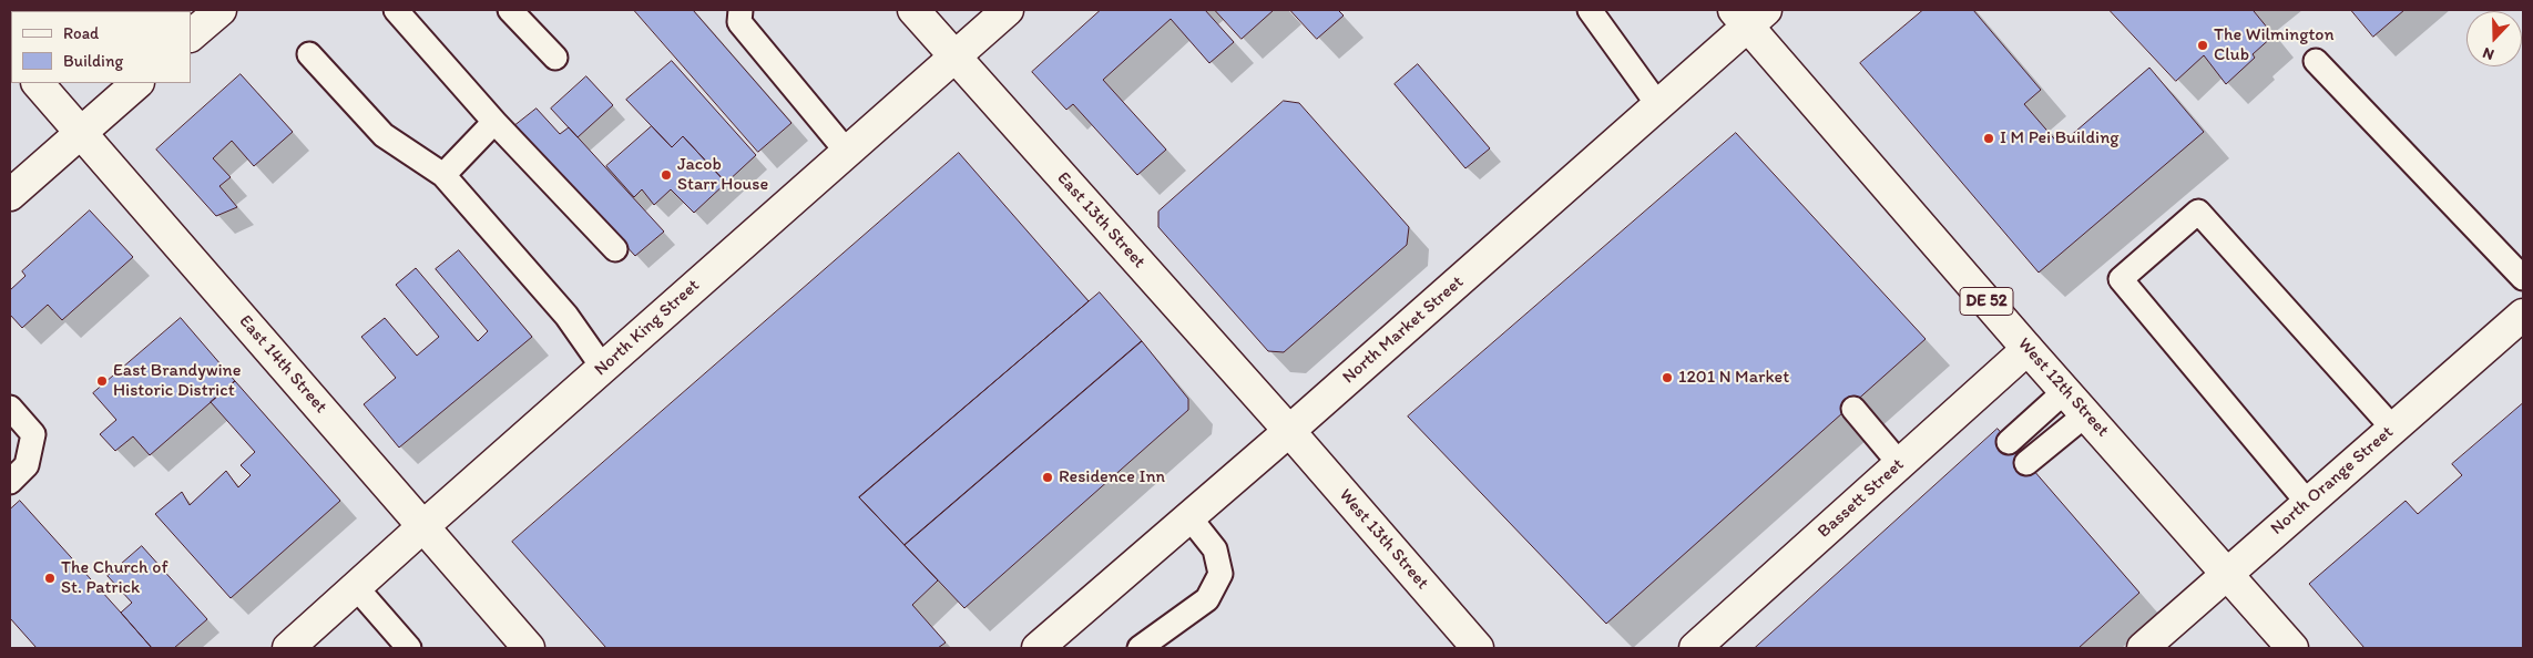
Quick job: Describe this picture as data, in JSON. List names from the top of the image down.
{
  "streets": {
    "street": [
      "East 13th Street",
      "DE 52",
      "North King Street",
      "North Market Street",
      "East 14th Street",
      "West 12th Street",
      "North Orange Street",
      "Bassett Street",
      "West 13th Street"
    ]
  },
  "crossings": [
    ["East 13th Street", "North King Street"],
    ["East 13th Street", "North Market Street"],
    ["East 13th Street", "West 13th Street"],
    ["North King Street", "East 14th Street"],
    ["North Market Street", "West 12th Street"],
    ["North Market Street", "West 13th Street"],
    ["West 12th Street", "North Orange Street"],
    ["West 12th Street", "Bassett Street"]
  ],
  "places": [
    "The Wilmington Club",
    "I M Pei Building",
    "Jacob Starr House",
    "1201 N Market",
    "East Brandywine Historic District",
    "Residence Inn",
    "The Church of St. Patrick"
  ],
  "legend": ["Road", "Building"],
  "north": "bottom"
}
